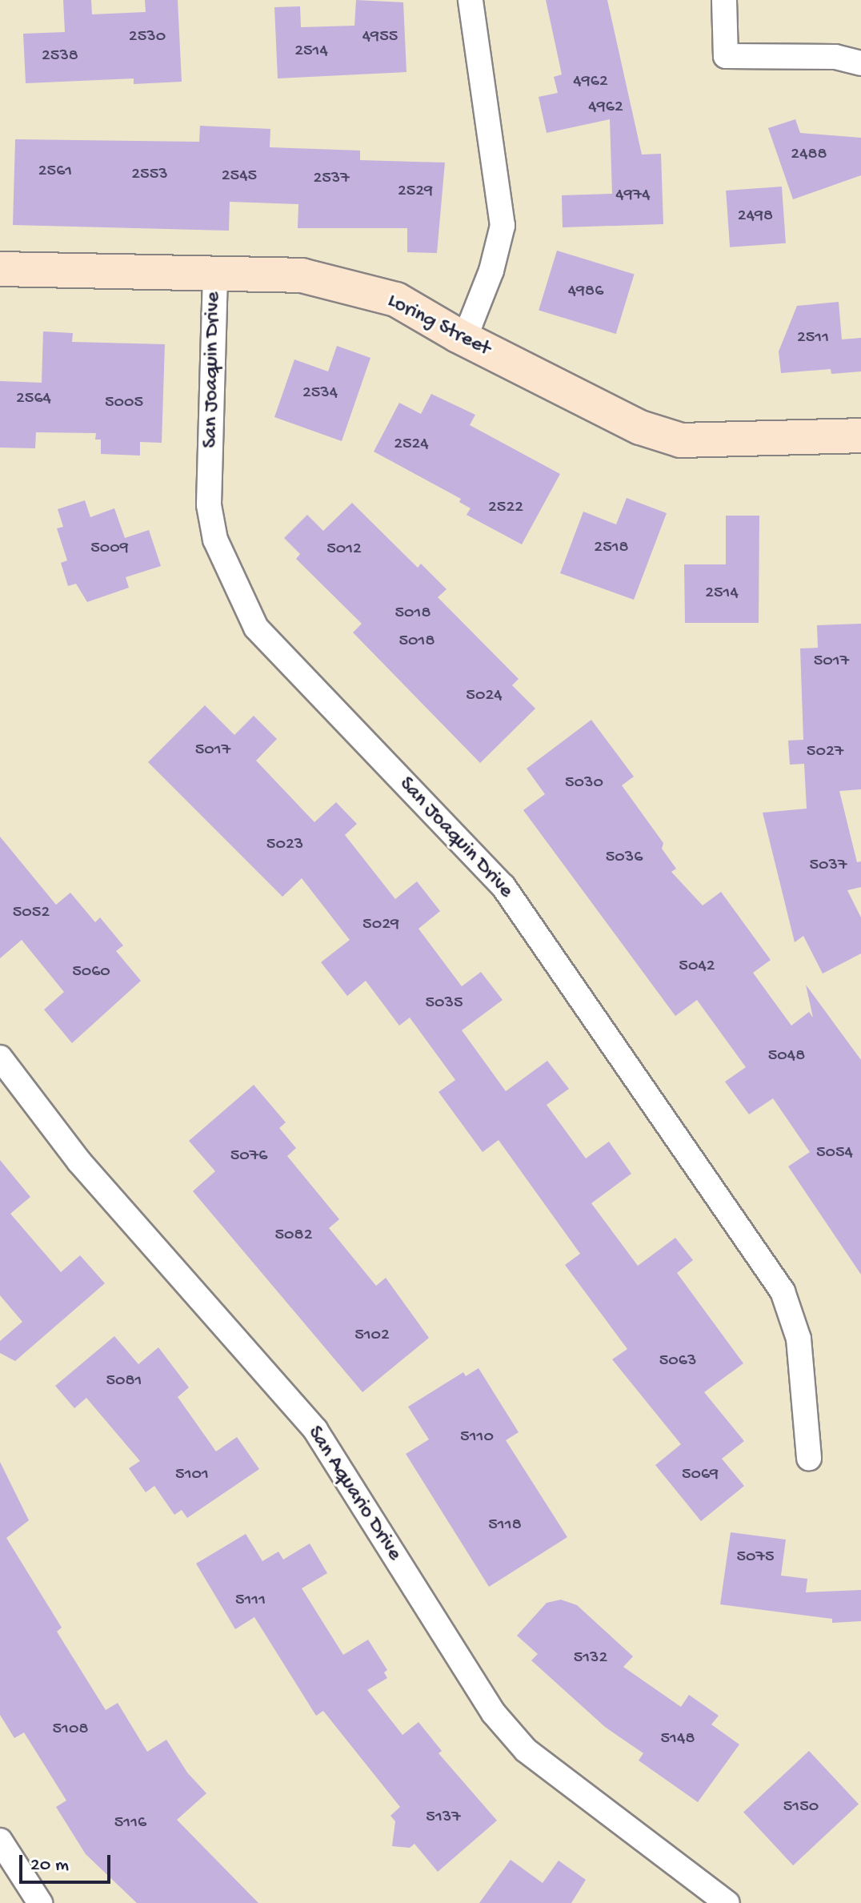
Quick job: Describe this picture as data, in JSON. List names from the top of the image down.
{
  "streets": {
    "street": ["Loring Street", "San Joaquin Drive", "San Aquario Drive"]
  },
  "crossings": [
    ["Loring Street", "San Joaquin Drive"]
  ],
  "house_numbers": [
    "2530",
    "4955",
    "2514",
    "2538",
    "4962",
    "4962",
    "2488",
    "2561",
    "2553",
    "2545",
    "2537",
    "2529",
    "4974",
    "2498",
    "4986",
    "2511",
    "2534",
    "2564",
    "5005",
    "2524",
    "2522",
    "2518",
    "5009",
    "5012",
    "2514",
    "5018",
    "5018",
    "5017",
    "5024",
    "5017",
    "5027",
    "5030",
    "5023",
    "5036",
    "5037",
    "5052",
    "5029",
    "5042",
    "5060",
    "5035",
    "5048",
    "5054",
    "5076",
    "5082",
    "5102",
    "5063",
    "5081",
    "5110",
    "5101",
    "5069",
    "5118",
    "5075",
    "5111",
    "5132",
    "5108",
    "5148",
    "5150",
    "5137",
    "5116"
  ],
  "scale_bar": "20 m"
}
